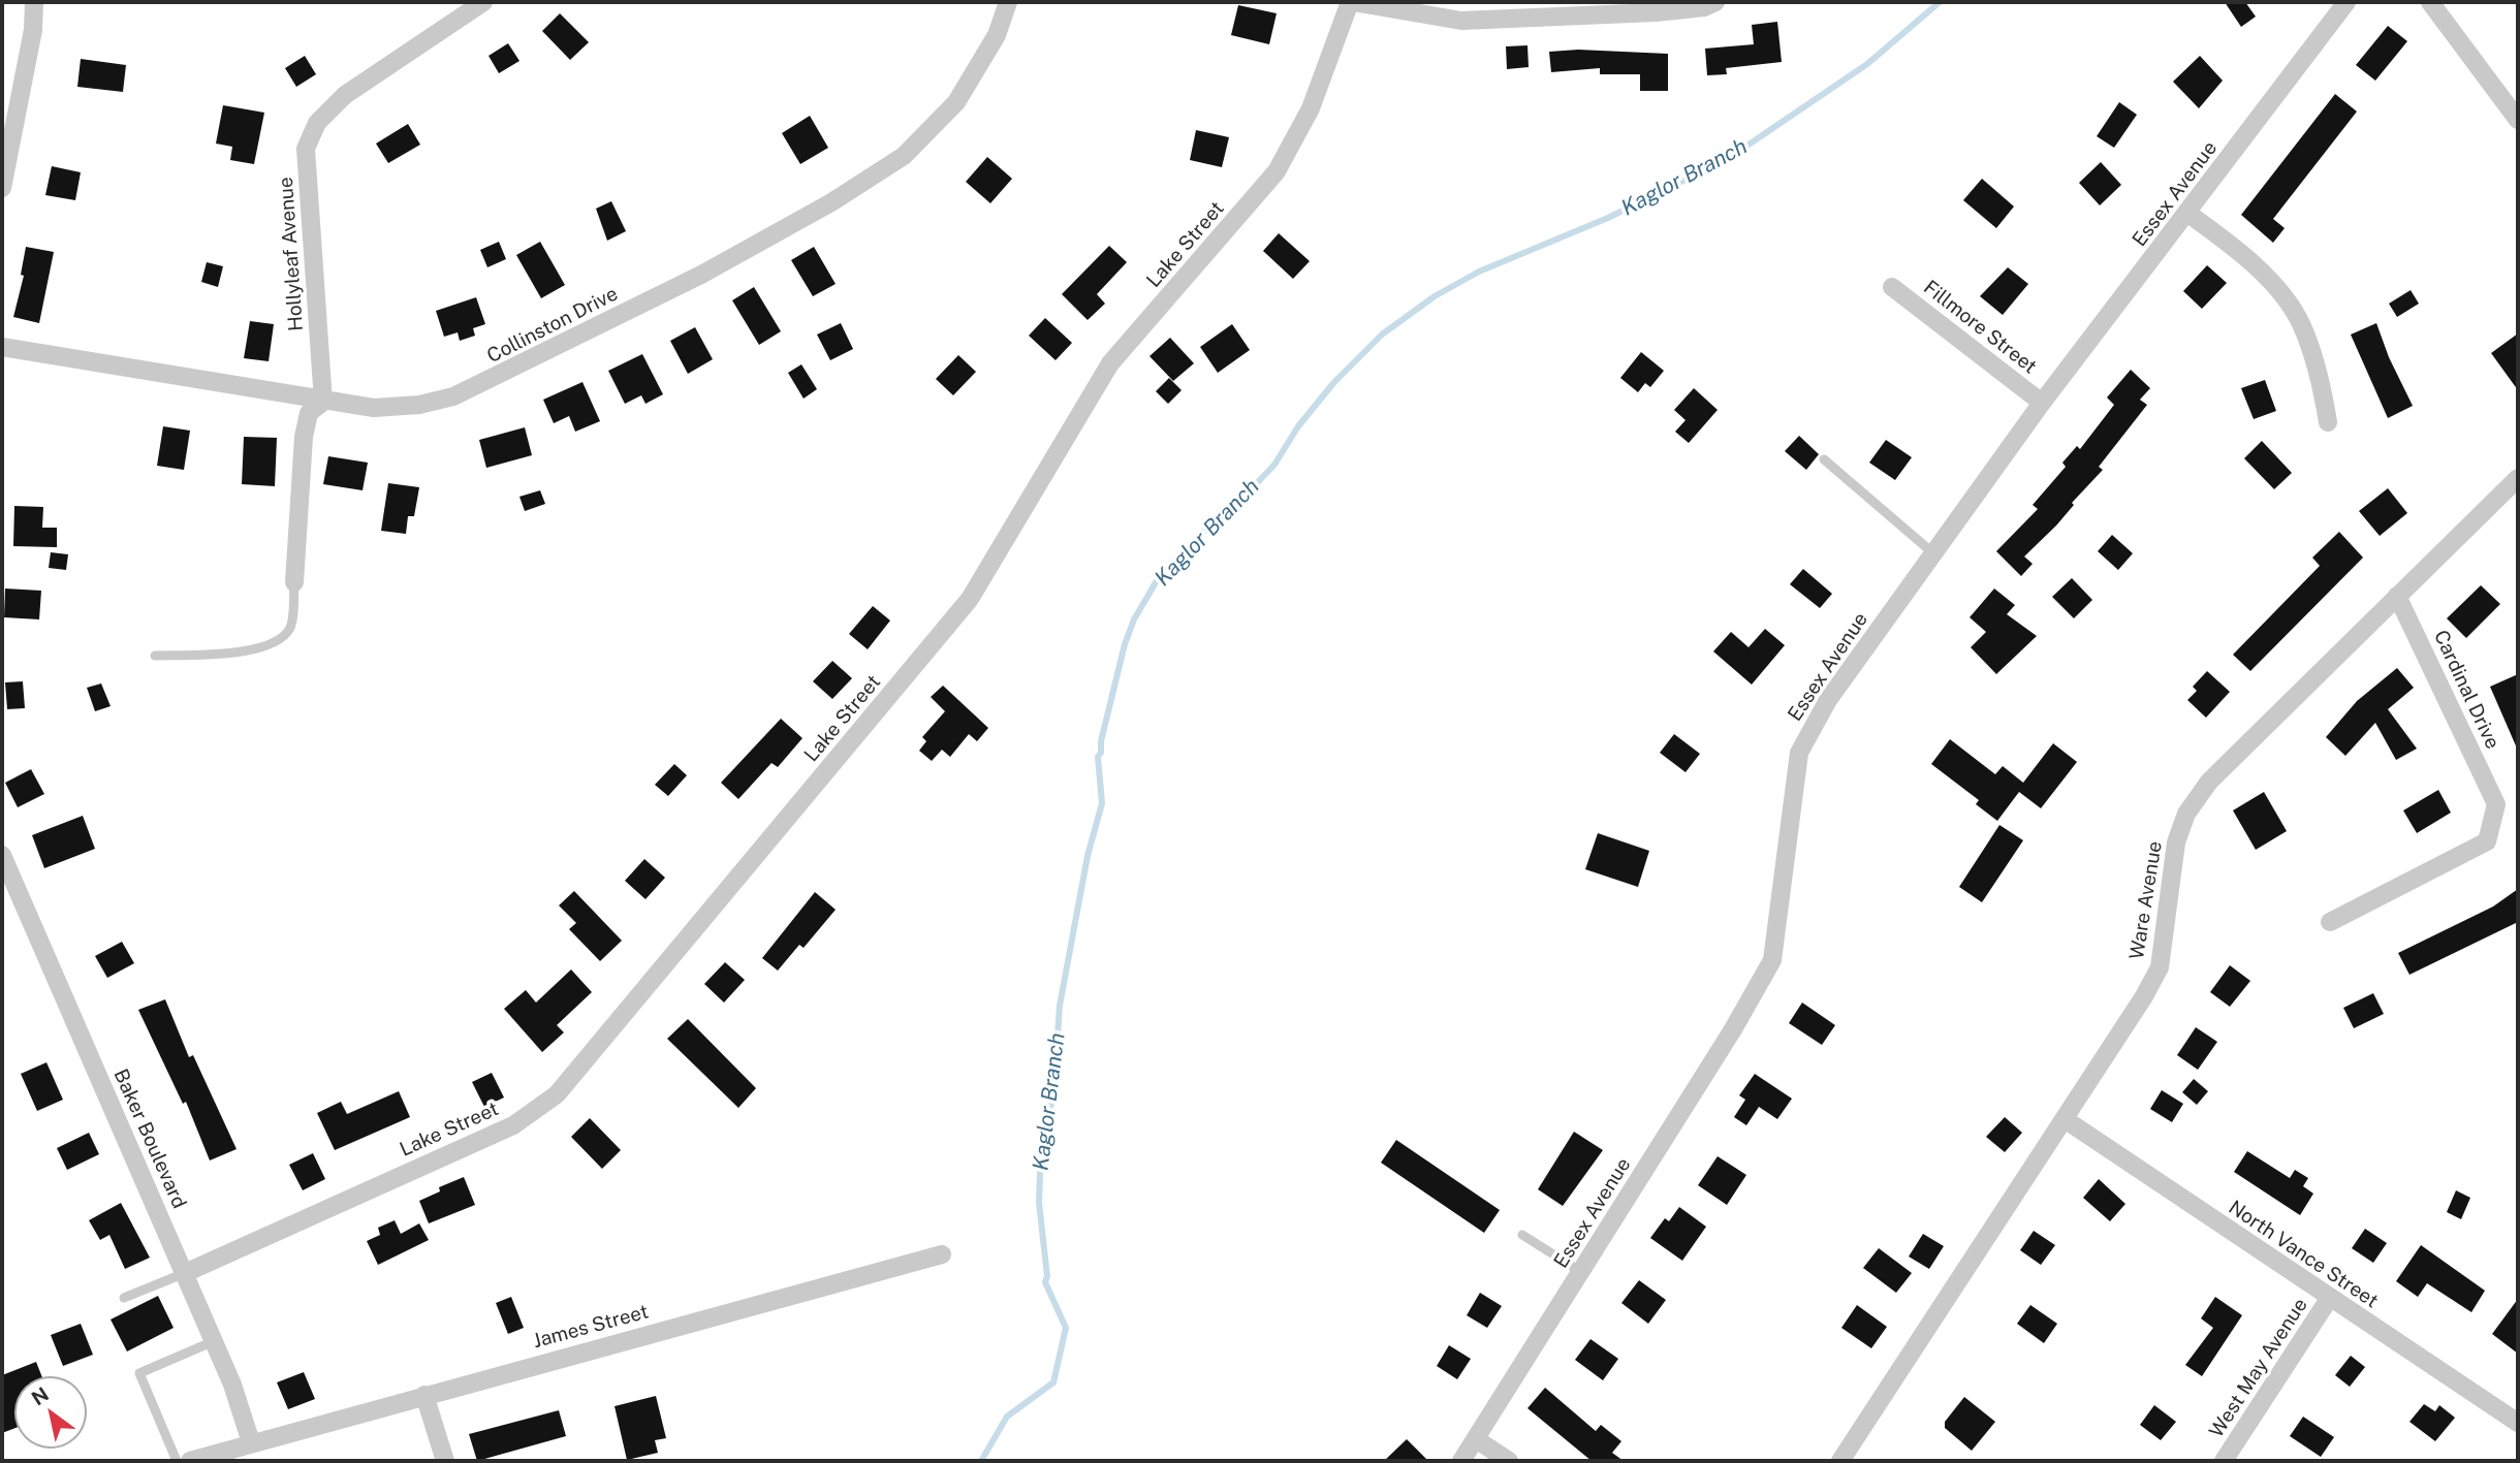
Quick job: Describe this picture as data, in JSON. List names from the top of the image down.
{
  "streets": {
    "street": [
      "Essex Avenue",
      "Lake Street",
      "Hollyleaf Avenue",
      "Collinston Drive",
      "Fillmore Street",
      "Cardinal Drive",
      "Ware Avenue",
      "Baker Boulevard",
      "North Vance Street",
      "James Street",
      "West May Avenue"
    ]
  },
  "crossings": [
    ["Essex Avenue", "Fillmore Street"],
    ["Lake Street", "Baker Boulevard"],
    ["Hollyleaf Avenue", "Collinston Drive"],
    ["Cardinal Drive", "Ware Avenue"],
    ["Ware Avenue", "North Vance Street"],
    ["Baker Boulevard", "James Street"],
    ["North Vance Street", "West May Avenue"]
  ],
  "water": ["Kaglor Branch"],
  "north": "top left"
}
